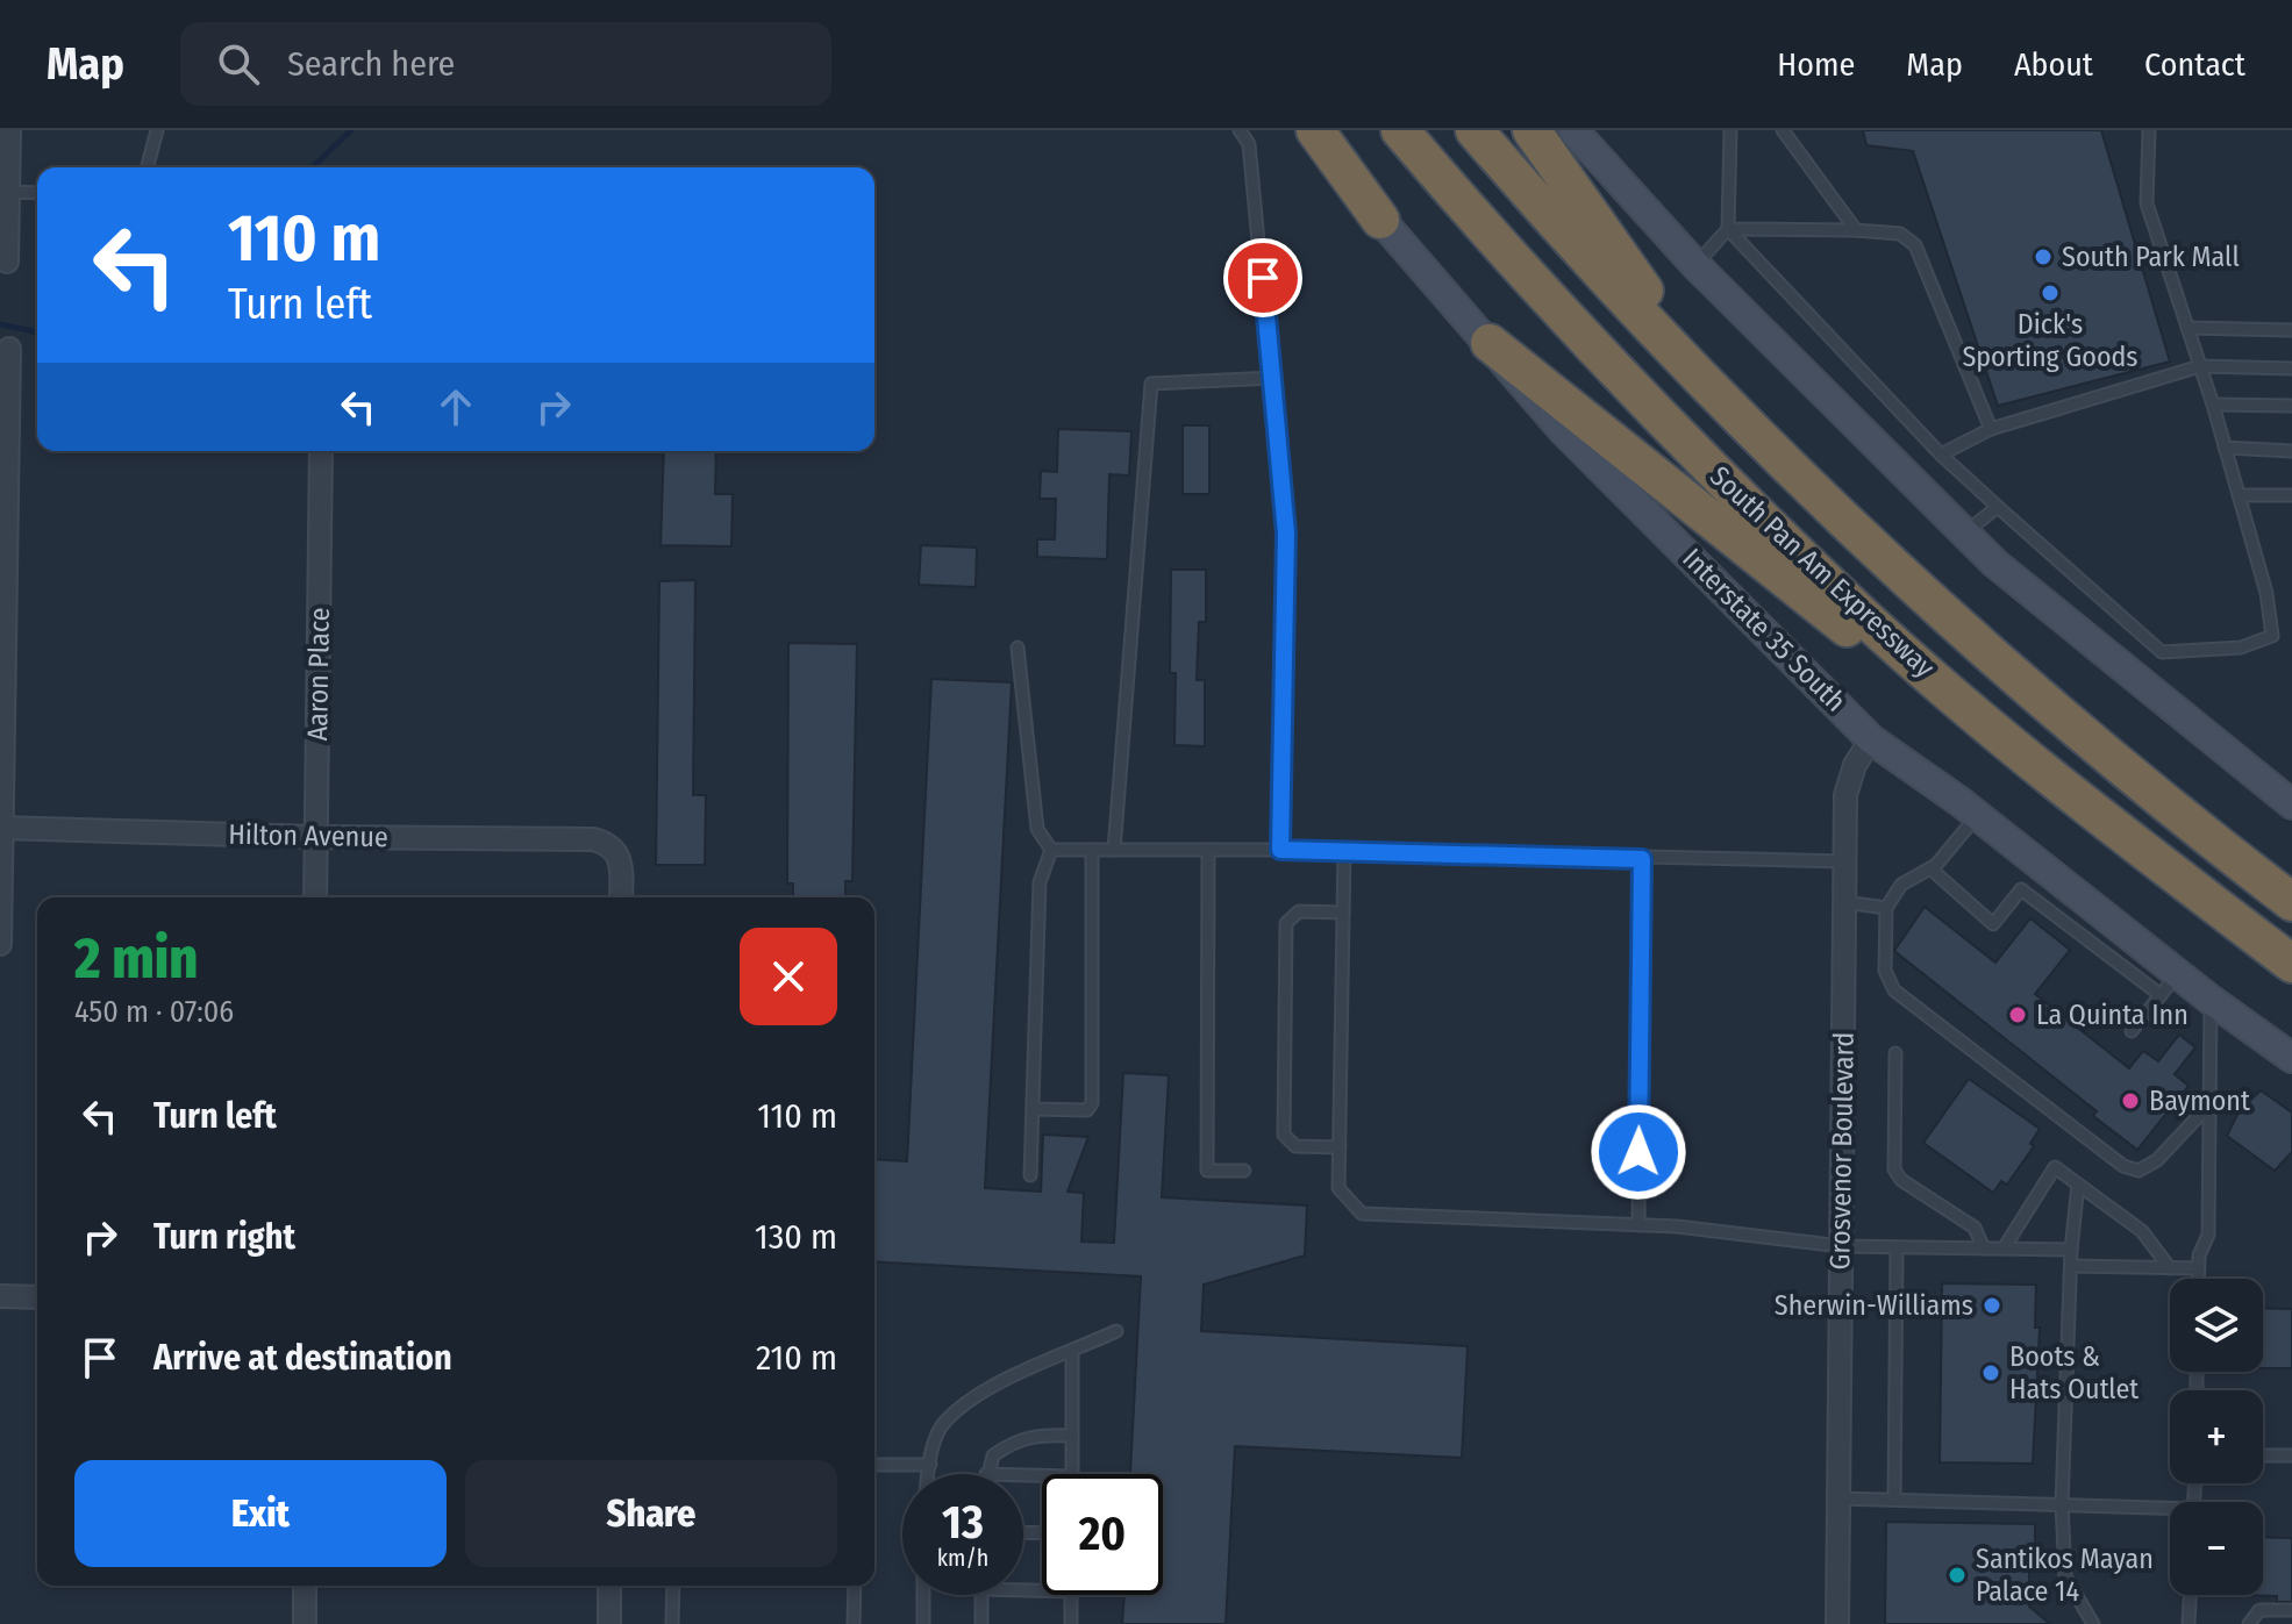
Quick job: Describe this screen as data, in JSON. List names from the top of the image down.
{
  "streets": {
    "highway": ["South Pan Am Expressway"],
    "main road": ["Interstate 35 South"],
    "street": ["Aaron Place", "Hilton Avenue", "Grosvenor Boulevard"]
  },
  "crossings": [
    ["Interstate 35 South", "Grosvenor Boulevard"],
    ["Aaron Place", "Hilton Avenue"]
  ],
  "places": [
    "South Park Mall",
    "Dick's Sporting Goods",
    "La Quinta Inn",
    "Baymont",
    "Sherwin-Williams",
    "Boots & Hats Outlet",
    "Santikos Mayan Palace 14"
  ],
  "page": {
    "header": "Map",
    "search": "Search here",
    "nav": [
      "Home",
      "Map",
      "About",
      "Contact"
    ],
    "turn": ["110 m", "Turn left"],
    "heading": ["2 min", "450 m · 07:06"],
    "list": [
      {
        "name": "Turn left",
        "value": "110 m"
      },
      {
        "name": "Turn right",
        "value": "130 m"
      },
      {
        "name": "Arrive at destination",
        "value": "210 m"
      }
    ],
    "map_buttons": ["+", "−"],
    "buttons": ["Exit", "Share"],
    "speed": "13 km/h",
    "limit": "20"
  }
}
